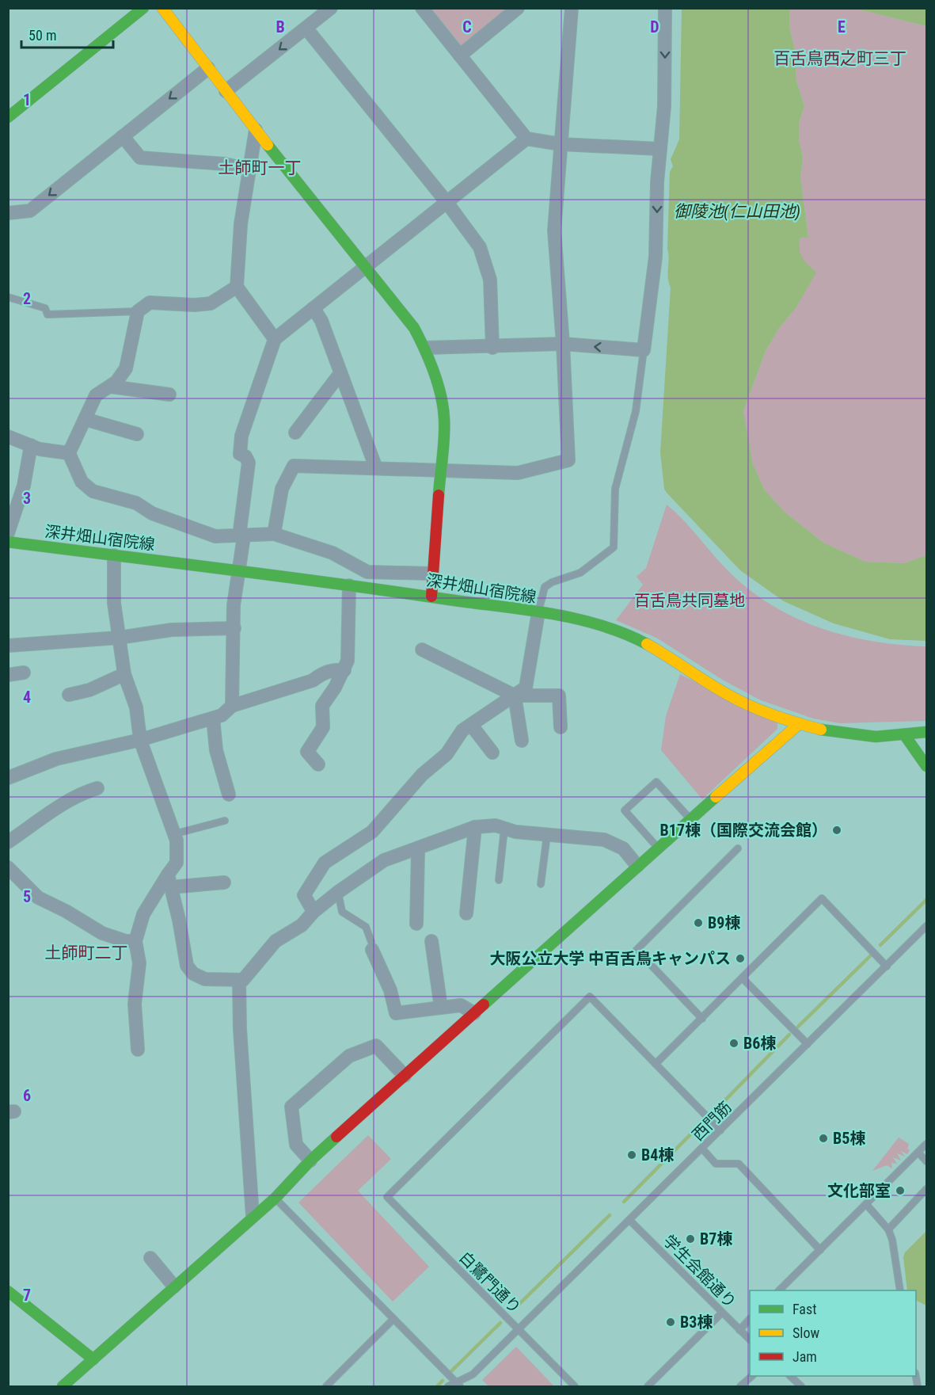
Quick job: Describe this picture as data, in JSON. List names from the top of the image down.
{
  "streets": {
    "street": ["深井畑山宿院線"],
    "lane": ["西門筋", "学生会館通り", "白鷺門通り"]
  },
  "crossings": [
    ["西門筋", "学生会館通り"],
    ["西門筋", "白鷺門通り"]
  ],
  "districts": ["百舌鳥西之町三丁", "土師町一丁", "土師町二丁"],
  "water": ["御陵池(仁山田池)"],
  "parks": ["百舌鳥共同墓地"],
  "places": [
    "B17棟（国際交流会館）",
    "B9棟",
    "大阪公立大学 中百舌鳥キャンパス",
    "B6棟",
    "B5棟",
    "B4棟",
    "文化部室",
    "B7棟",
    "B3棟"
  ],
  "legend": ["Fast", "Slow", "Jam"],
  "scale_bar": "50 m",
  "grid": {
    "columns": [
      "B",
      "C",
      "D",
      "E"
    ],
    "rows": [
      "1",
      "2",
      "3",
      "4",
      "5",
      "6",
      "7"
    ]
  }
}
